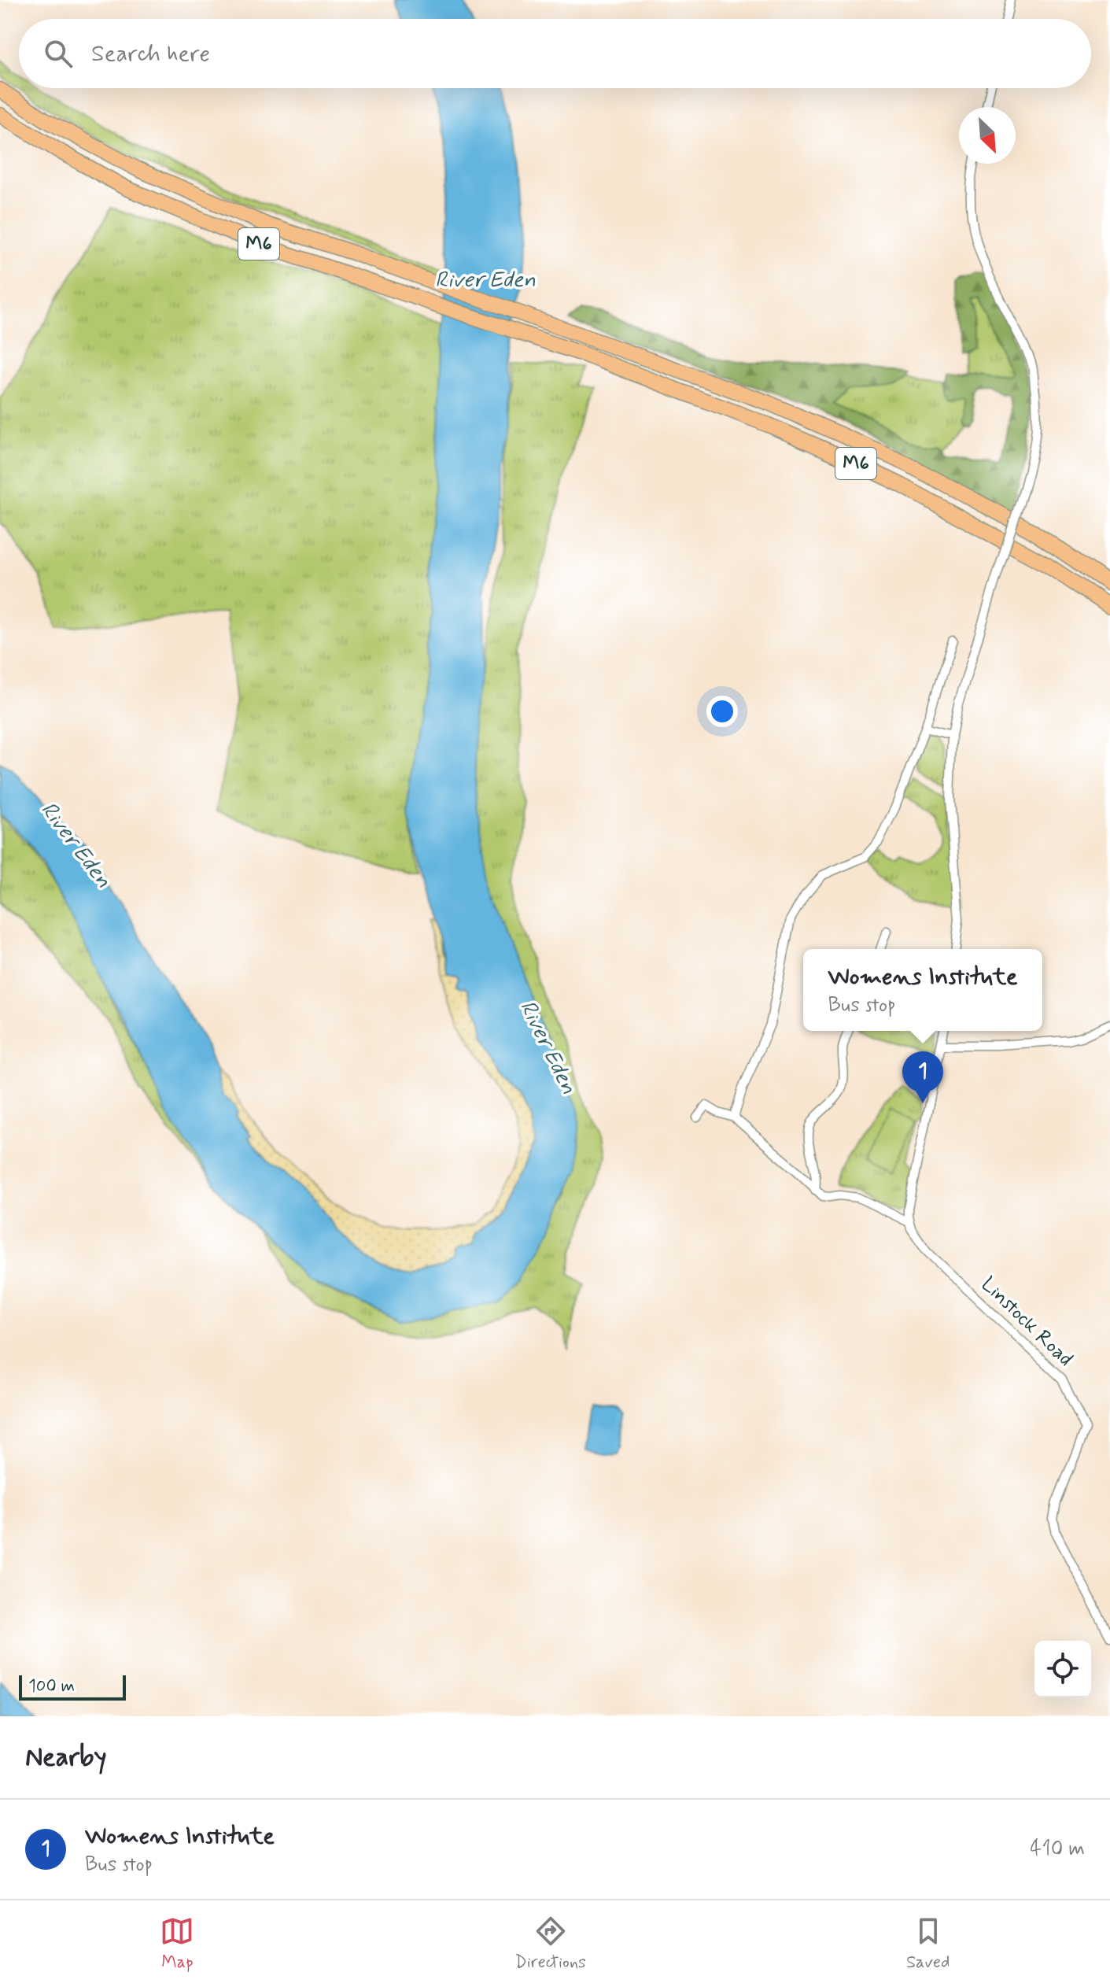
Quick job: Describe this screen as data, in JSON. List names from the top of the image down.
{
  "streets": {
    "highway": ["M6"],
    "street": ["Linstock Road"]
  },
  "water": ["River Eden"],
  "scale_bar": "100 m",
  "north": "bottom right",
  "page": {
    "search": "Search here",
    "popup": ["Womens Institute", "Bus stop"],
    "pins": "1",
    "scale": "100 m",
    "heading": "Nearby",
    "list": [
      {
        "mark": "1",
        "name": "Womens Institute",
        "note": "Bus stop",
        "value": "410 m"
      }
    ],
    "nav": ["Map", "Directions", "Saved"]
  }
}
